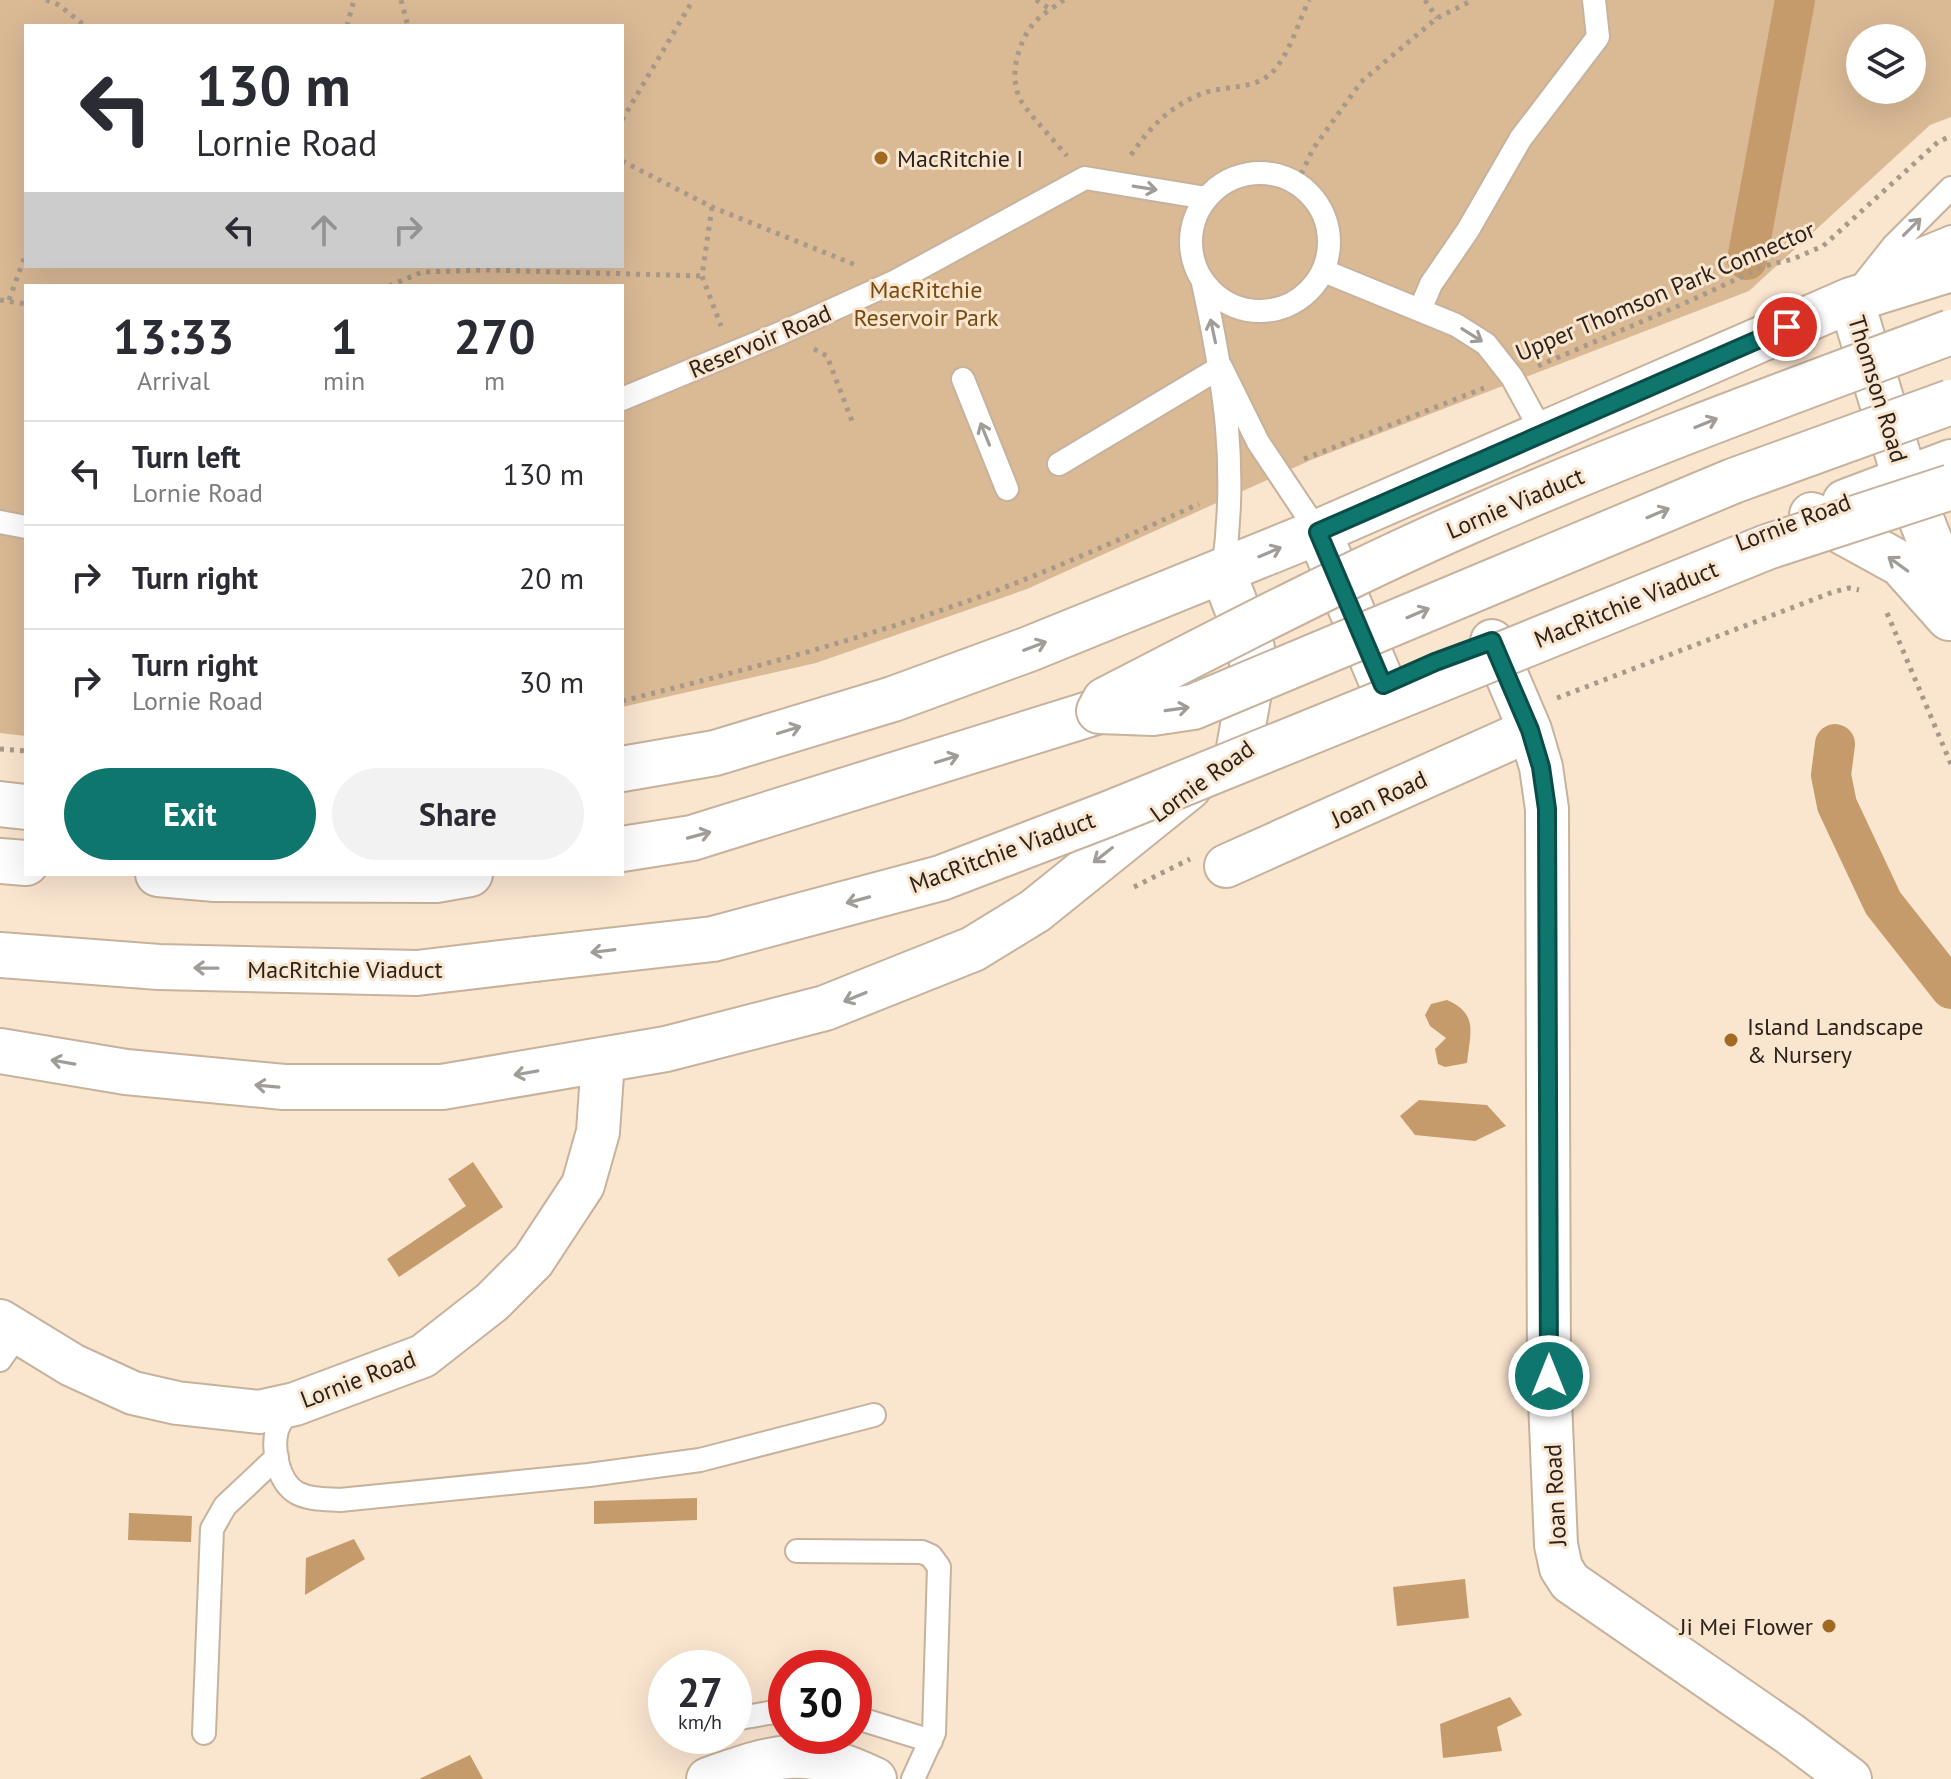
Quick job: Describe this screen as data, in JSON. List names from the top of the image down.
{
  "streets": {
    "main road": [
      "Thomson Road",
      "Lornie Viaduct",
      "Lornie Road",
      "MacRitchie Viaduct"
    ],
    "street": ["Joan Road"],
    "lane": ["Reservoir Road"],
    "path": ["Upper Thomson Park Connector"]
  },
  "crossings": [
    ["Thomson Road", "Lornie Road"],
    ["Lornie Road", "Joan Road"]
  ],
  "parks": ["MacRitchie Reservoir Park"],
  "places": ["MacRitchie I", "Island Landscape & Nursery", "Ji Mei Flower"],
  "page": {
    "turn": ["130 m", "Lornie Road"],
    "eta": [
      "13:33",
      "Arrival",
      "1",
      "min",
      "270",
      "m"
    ],
    "list": [
      {
        "name": "Turn left",
        "note": "Lornie Road",
        "value": "130 m"
      },
      {
        "name": "Turn right",
        "value": "20 m"
      },
      {
        "name": "Turn right",
        "note": "Lornie Road",
        "value": "30 m"
      }
    ],
    "buttons": ["Exit", "Share"],
    "speed": "27 km/h",
    "limit": "30"
  }
}
